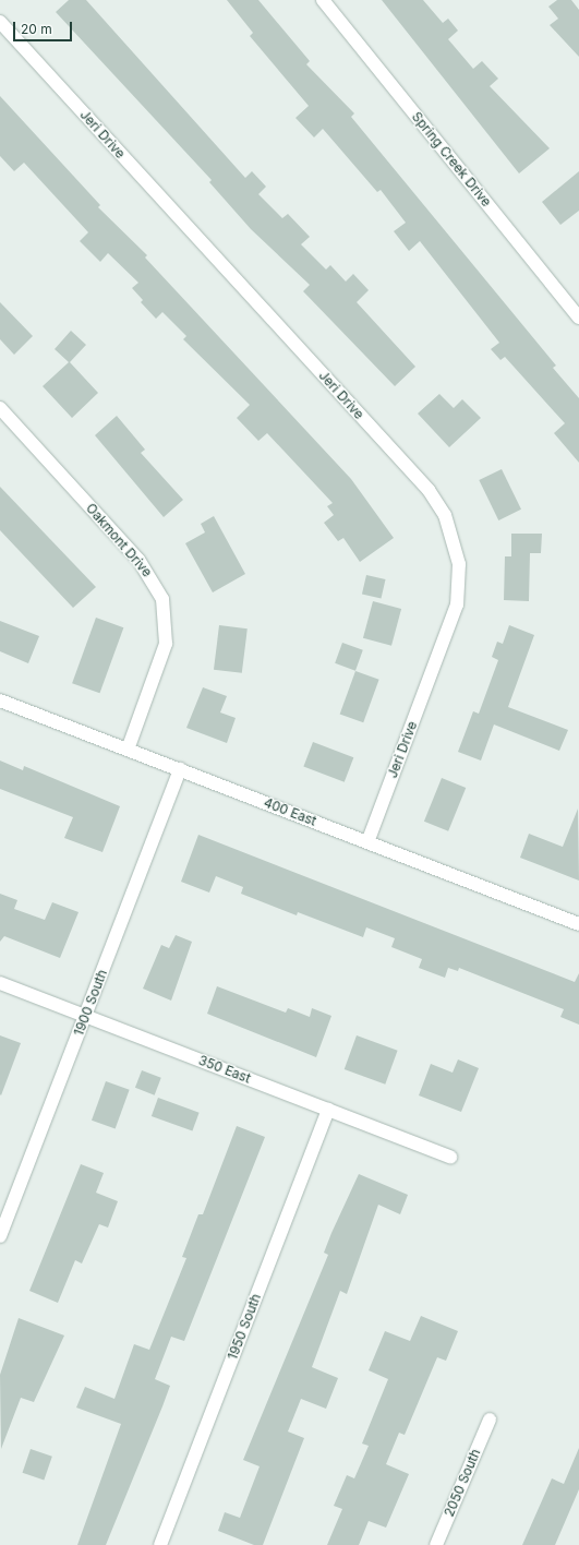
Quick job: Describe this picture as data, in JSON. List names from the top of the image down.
{
  "streets": {
    "street": [
      "Jeri Drive",
      "Spring Creek Drive",
      "Oakmont Drive",
      "400 East",
      "1900 South",
      "350 East",
      "1950 South",
      "2050 South"
    ]
  },
  "crossings": [
    ["Jeri Drive", "400 East"],
    ["Oakmont Drive", "400 East"],
    ["400 East", "1900 South"],
    ["1900 South", "350 East"],
    ["350 East", "1950 South"]
  ],
  "scale_bar": "20 m"
}
